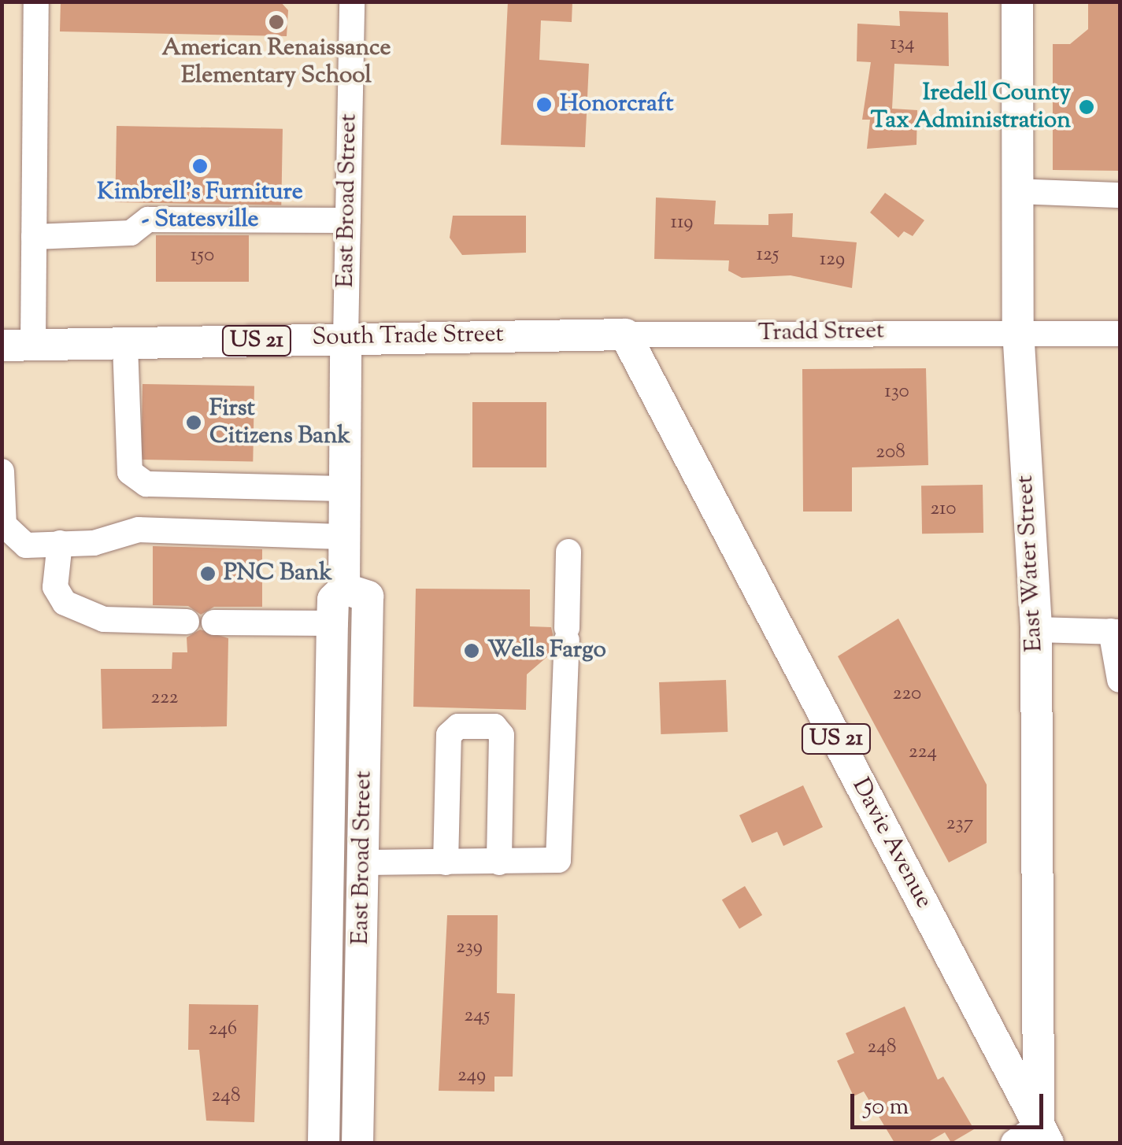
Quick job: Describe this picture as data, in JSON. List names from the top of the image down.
{
  "streets": {
    "main road": [
      "East Broad Street",
      "South Trade Street",
      "US 21",
      "East Water Street",
      "Davie Avenue"
    ],
    "street": ["Tradd Street"]
  },
  "crossings": [
    ["East Broad Street", "South Trade Street"],
    ["Tradd Street", "South Trade Street"],
    ["Tradd Street", "East Water Street"],
    ["Tradd Street", "Davie Avenue"],
    ["South Trade Street", "Davie Avenue"],
    ["East Water Street", "Davie Avenue"]
  ],
  "places": [
    "American Renaissance Elementary School",
    "Honorcraft",
    "Iredell County Tax Administration",
    "Kimbrell's Furniture - Statesville",
    "First Citizens Bank",
    "PNC Bank",
    "Wells Fargo"
  ],
  "house_numbers": [
    "134",
    "119",
    "125",
    "150",
    "129",
    "130",
    "208",
    "210",
    "220",
    "222",
    "224",
    "237",
    "239",
    "245",
    "246",
    "248",
    "249",
    "248"
  ],
  "scale_bar": "50 m"
}
